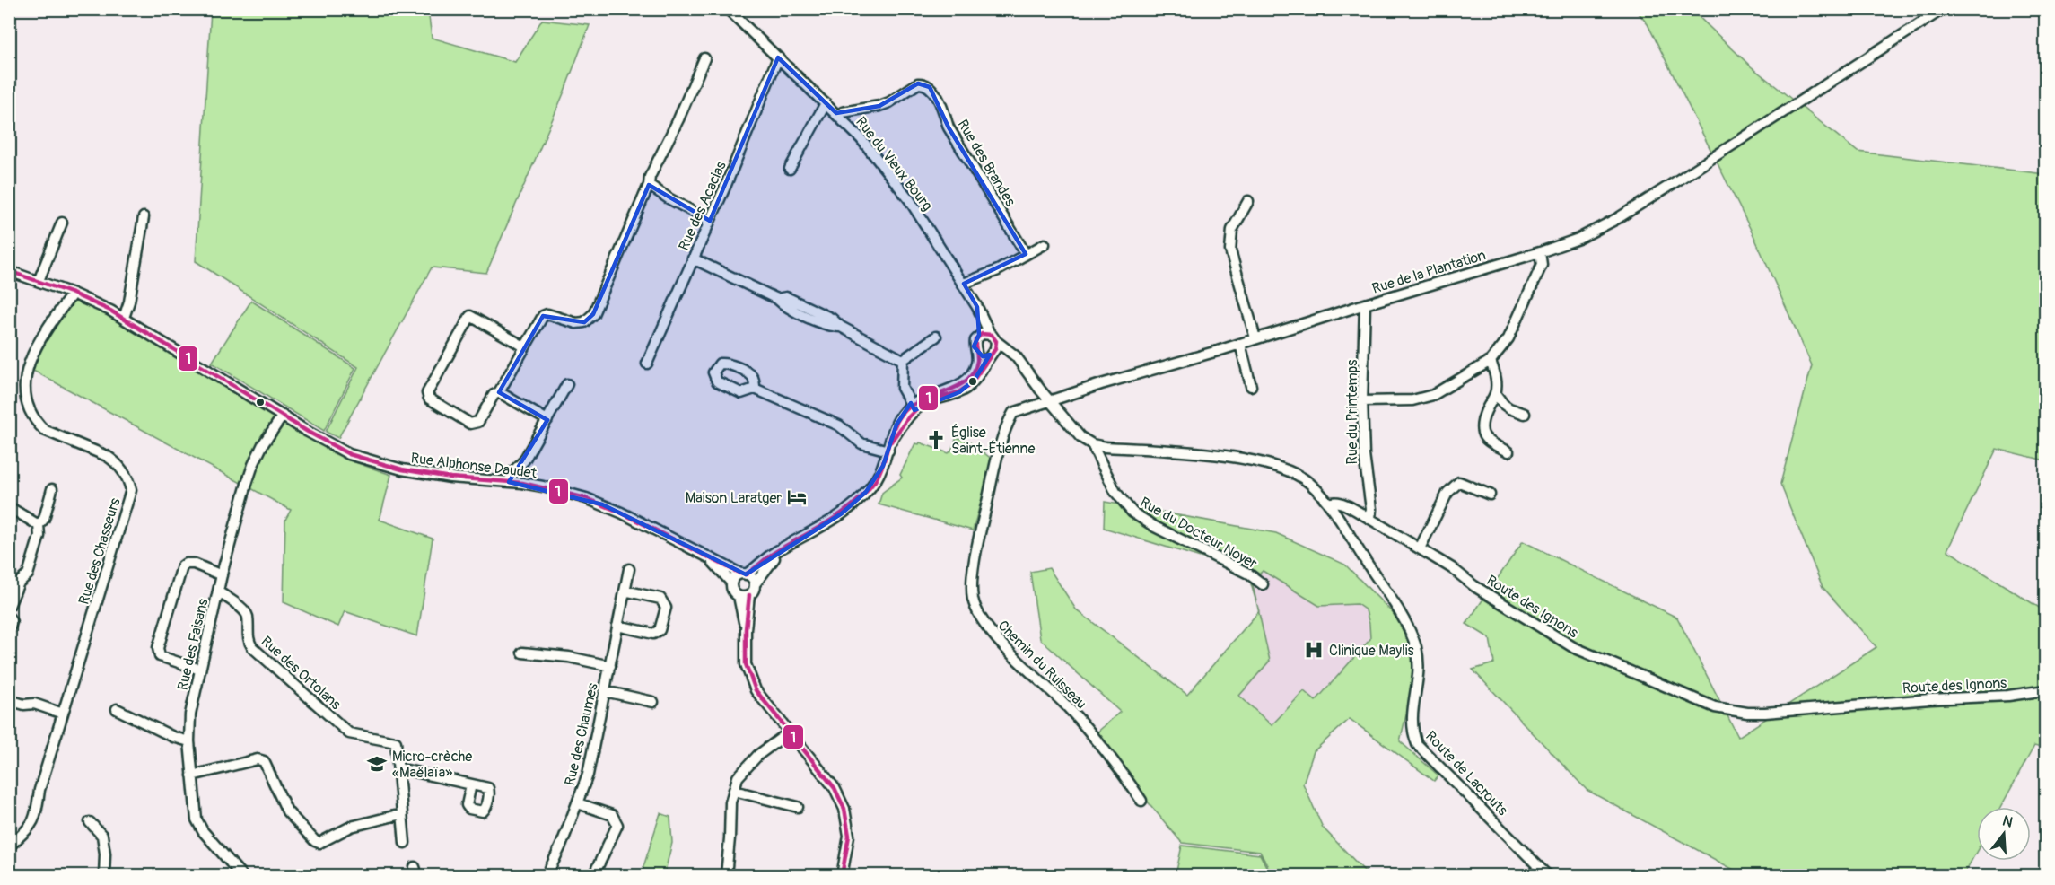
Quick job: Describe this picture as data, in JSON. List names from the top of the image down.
{
  "streets": {
    "street": [
      "Rue des Brandes",
      "Rue du Vieux Bourg",
      "Rue des Acacias",
      "Rue de la Plantation",
      "Rue du Printemps",
      "Rue Alphonse Daudet",
      "Rue du Docteur Noyer",
      "Rue des Chasseurs",
      "Route des Ignons",
      "Rue des Faisans",
      "Chemin du Ruisseau",
      "Rue des Ortolans",
      "Rue des Chaumes",
      "Route de Lacrouts"
    ]
  },
  "crossings": [
    ["Rue des Brandes", "Rue du Vieux Bourg"],
    ["Rue du Vieux Bourg", "Rue des Acacias"],
    ["Rue de la Plantation", "Rue du Printemps"],
    ["Rue de la Plantation", "Chemin du Ruisseau"],
    ["Rue du Printemps", "Route des Ignons"],
    ["Rue Alphonse Daudet", "Rue des Chasseurs"],
    ["Rue Alphonse Daudet", "Rue des Faisans"],
    ["Route des Ignons", "Route de Lacrouts"],
    ["Rue des Faisans", "Rue des Ortolans"]
  ],
  "places": {
    "church": ["Église Saint-Étienne"],
    "hotel": ["Maison Laratger"],
    "hospital": ["Clinique Maylis"],
    "school or university": ["Micro-crèche «Maëlaïa»"]
  },
  "lines": ["transit line 1"],
  "north": "top"
}
